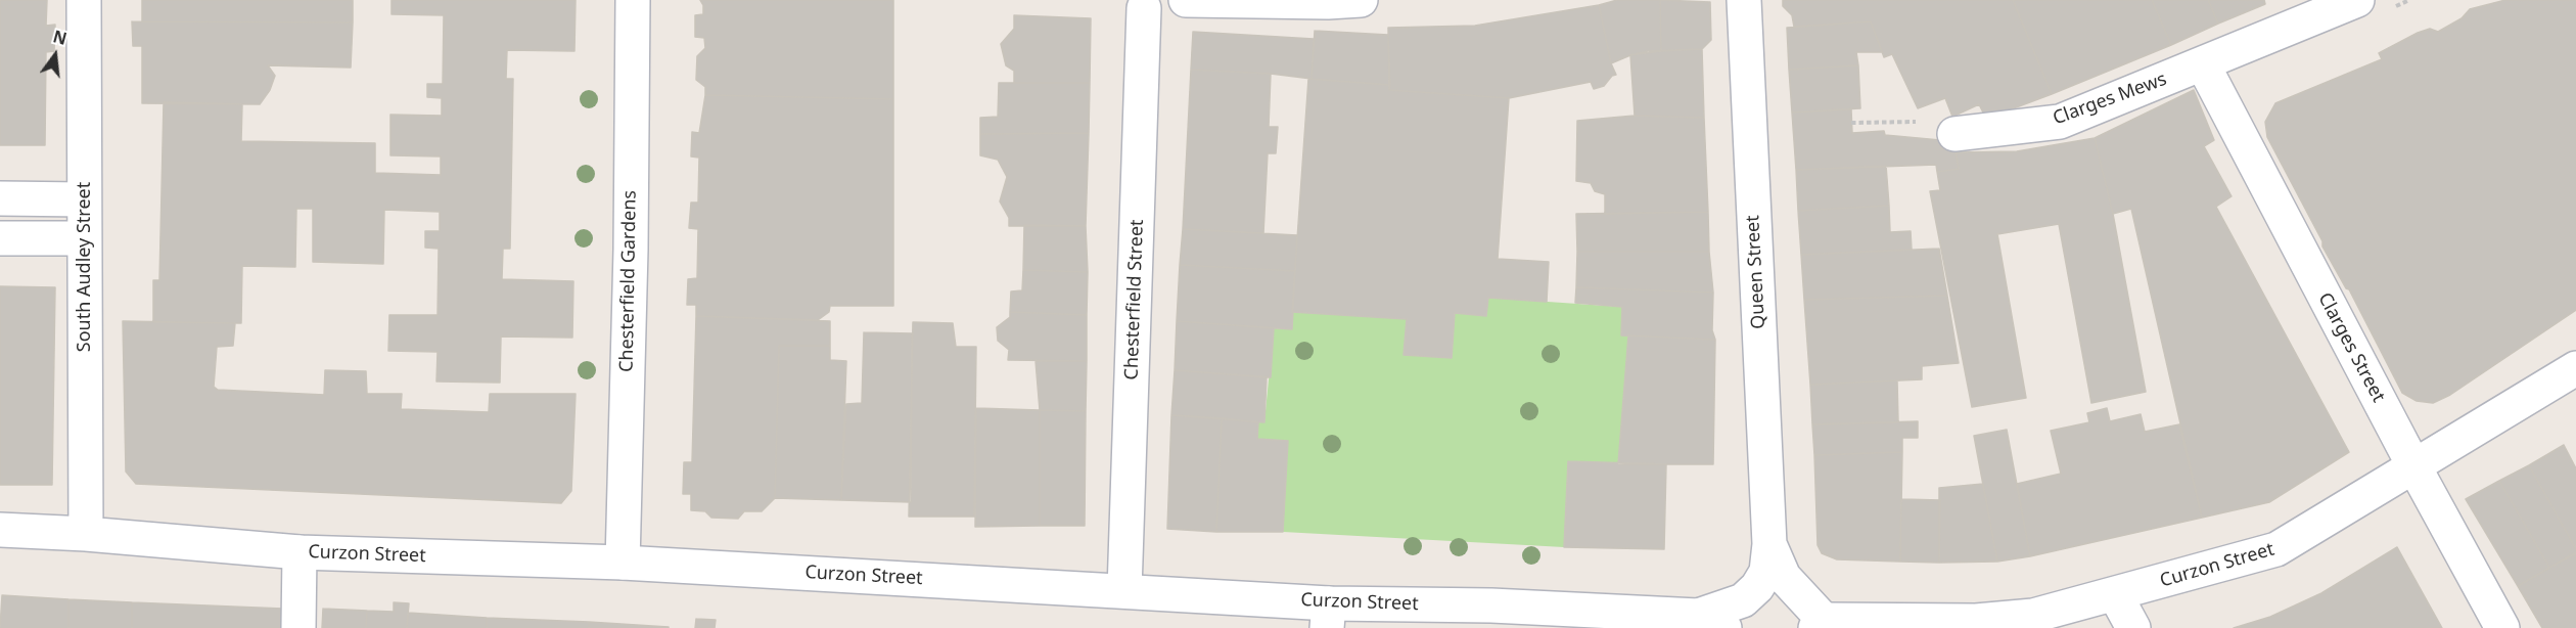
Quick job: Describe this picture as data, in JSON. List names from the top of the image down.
{
  "streets": {
    "street": [
      "Clarges Mews",
      "South Audley Street",
      "Queen Street",
      "Chesterfield Gardens",
      "Chesterfield Street",
      "Clarges Street",
      "Curzon Street"
    ]
  },
  "crossings": [
    ["Clarges Mews", "Clarges Street"],
    ["South Audley Street", "Curzon Street"],
    ["Queen Street", "Curzon Street"],
    ["Chesterfield Gardens", "Curzon Street"],
    ["Chesterfield Street", "Curzon Street"],
    ["Clarges Street", "Curzon Street"]
  ],
  "north": "top"
}
